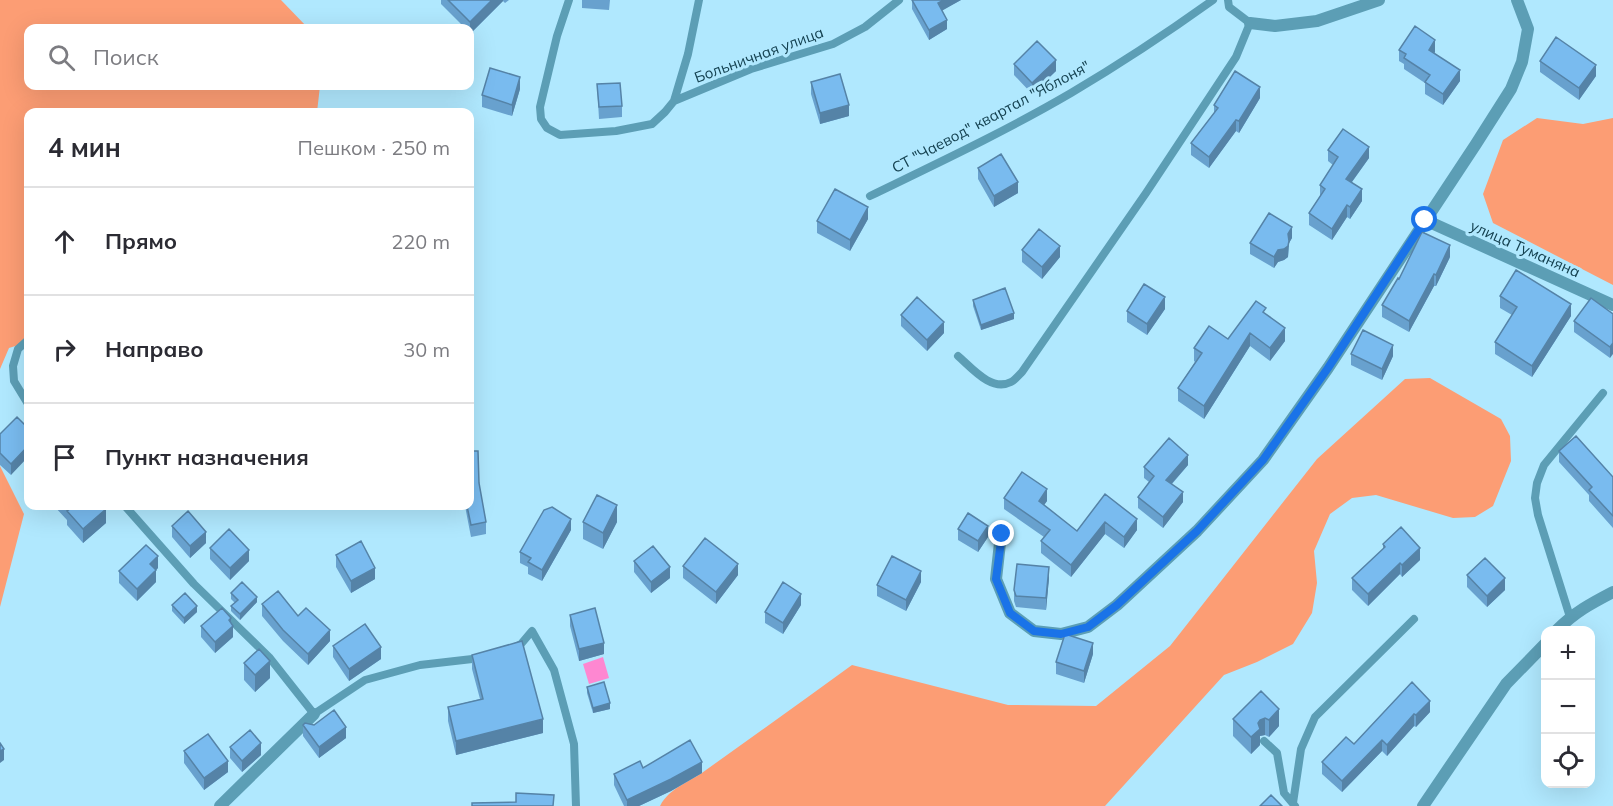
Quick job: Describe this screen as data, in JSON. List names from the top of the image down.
{
  "streets": {
    "street": ["улица Туманяна"],
    "lane": ["Больничная улица", "СТ \"Чаевод\" квартал \"Яблоня\""]
  },
  "page": {
    "search": "Поиск",
    "heading": ["4 мин", "Пешком · 250 m"],
    "list": [
      ["Прямо", "220 m"],
      ["Направо", "30 m"],
      "Пункт назначения"
    ],
    "map_buttons": ["+", "−"]
  }
}
